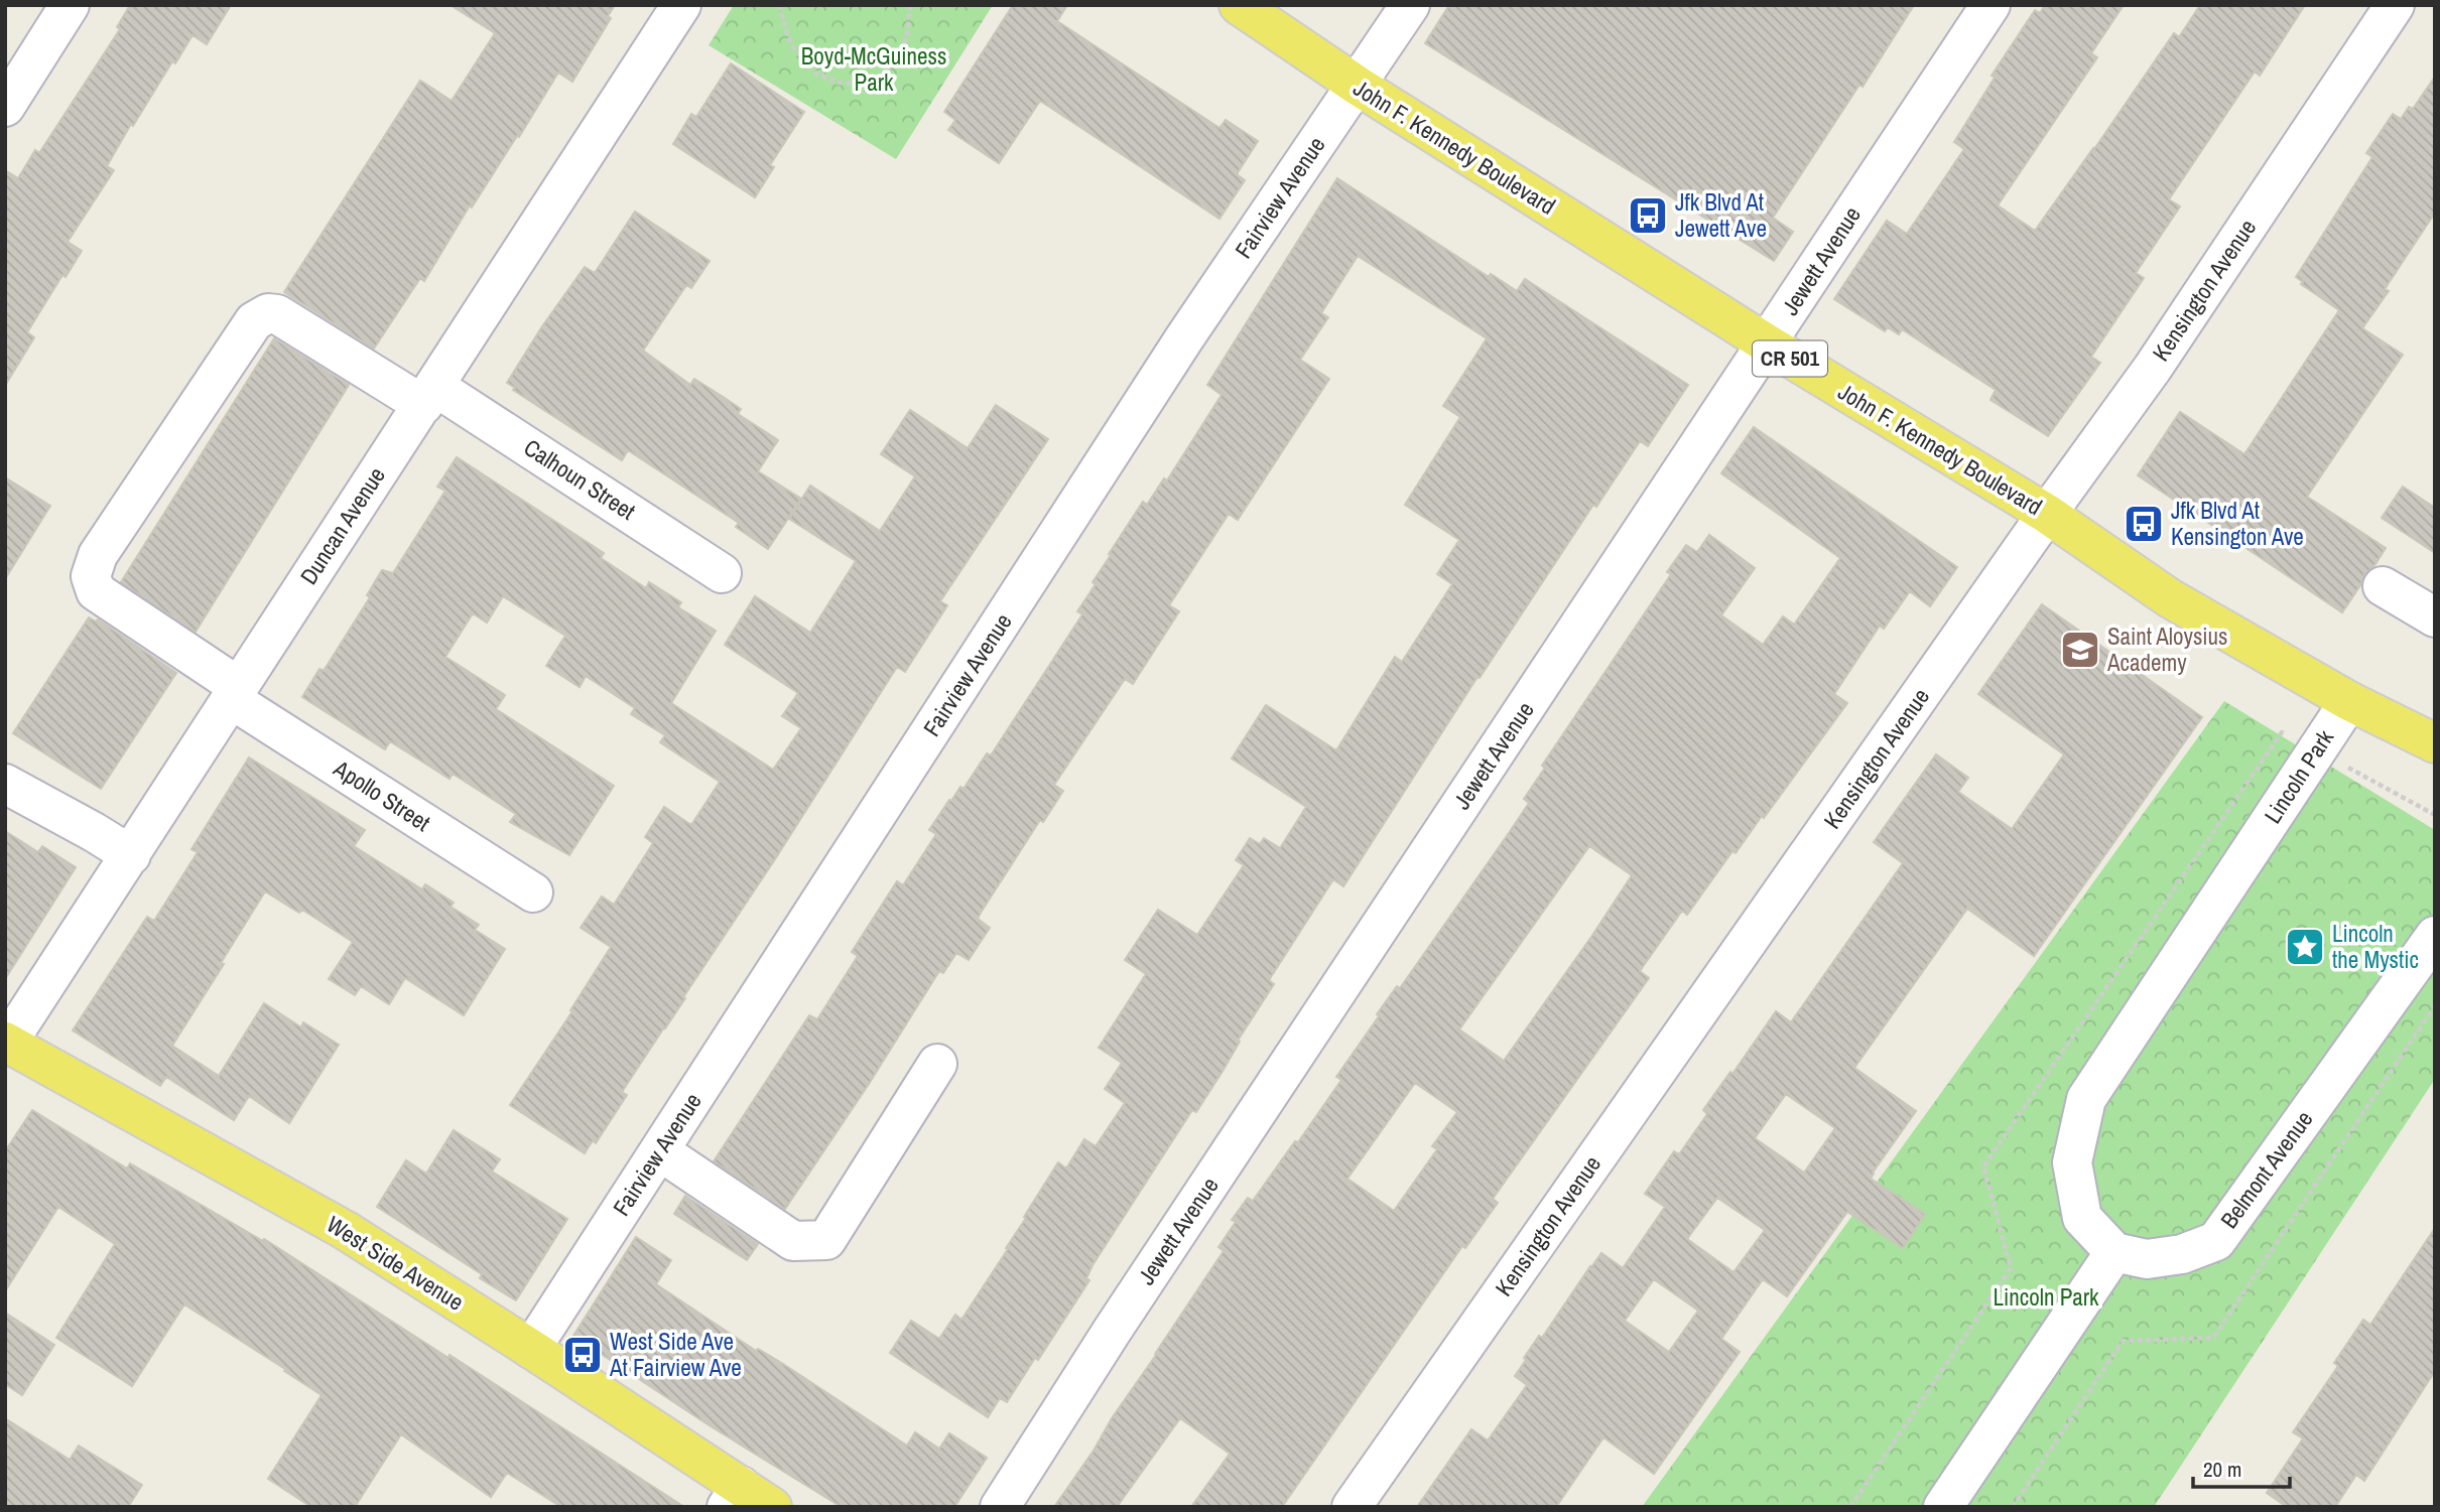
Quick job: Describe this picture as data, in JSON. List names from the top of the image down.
{
  "streets": {
    "main road": ["John F. Kennedy Boulevard", "CR 501", "West Side Avenue"],
    "street": [
      "Fairview Avenue",
      "Jewett Avenue",
      "Kensington Avenue",
      "Calhoun Street",
      "Duncan Avenue",
      "Lincoln Park",
      "Apollo Street",
      "Belmont Avenue"
    ]
  },
  "crossings": [
    ["John F. Kennedy Boulevard", "Fairview Avenue"],
    ["John F. Kennedy Boulevard", "Jewett Avenue"],
    ["John F. Kennedy Boulevard", "Kensington Avenue"],
    ["John F. Kennedy Boulevard", "Lincoln Park"],
    ["Fairview Avenue", "West Side Avenue"],
    ["Calhoun Street", "Duncan Avenue"],
    ["Calhoun Street", "Apollo Street"],
    ["Duncan Avenue", "Apollo Street"],
    ["Duncan Avenue", "West Side Avenue"],
    ["Lincoln Park", "Belmont Avenue"]
  ],
  "parks": ["Boyd-McGuiness Park", "Lincoln Park"],
  "places": {
    "bus stop": ["Jfk Blvd At Jewett Ave", "Jfk Blvd At Kensington Ave", "West Side Ave At Fairview Ave"],
    "school or university": ["Saint Aloysius Academy"],
    "place": ["Lincoln the Mystic"]
  },
  "scale_bar": "20 m"
}
